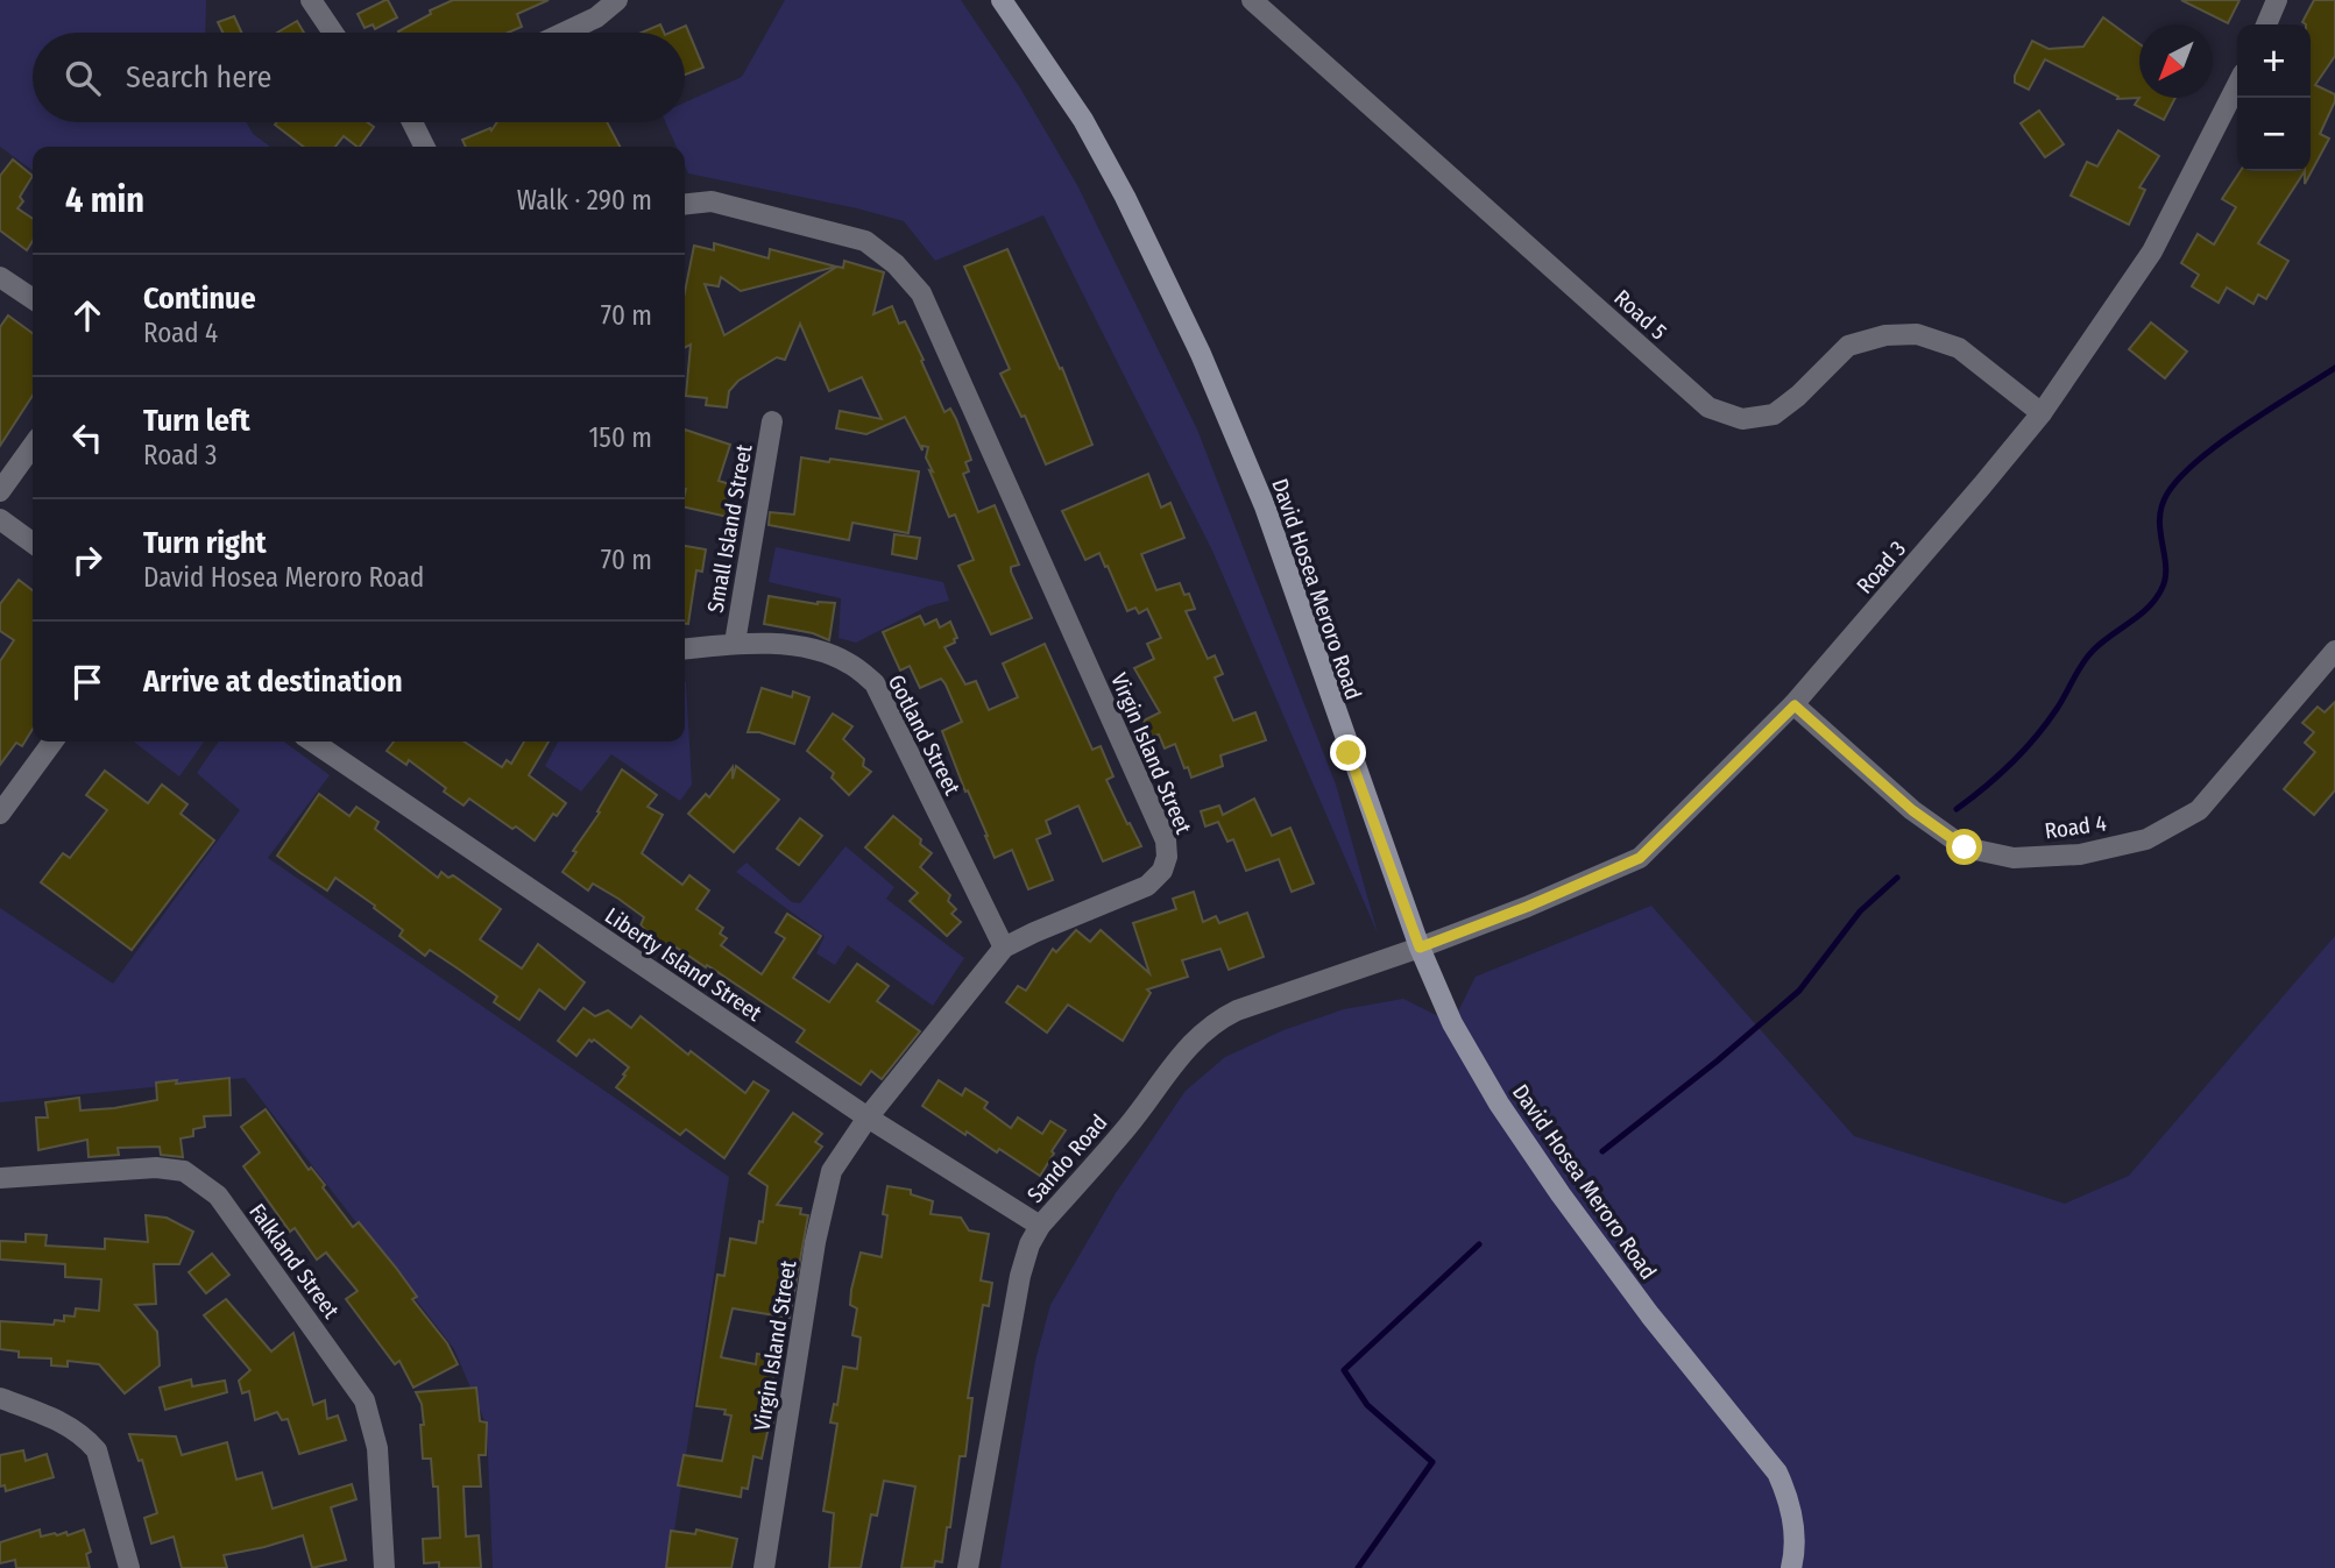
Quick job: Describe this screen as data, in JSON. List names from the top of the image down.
{
  "streets": {
    "main road": ["David Hosea Meroro Road"],
    "street": [
      "Road 5",
      "Small Island Street",
      "Road 3",
      "Gotland Street",
      "Virgin Island Street",
      "Road 4",
      "Liberty Island Street",
      "Sando Road",
      "Falkland Street"
    ]
  },
  "crossings": [
    ["Road 5", "Road 3"],
    ["Small Island Street", "Gotland Street"],
    ["Road 3", "David Hosea Meroro Road"],
    ["Road 3", "Road 4"],
    ["Road 3", "Sando Road"],
    ["David Hosea Meroro Road", "Sando Road"],
    ["Gotland Street", "Virgin Island Street"],
    ["Virgin Island Street", "Liberty Island Street"],
    ["Liberty Island Street", "Sando Road"]
  ],
  "north": "bottom left",
  "page": {
    "map_buttons": ["+", "−"],
    "search": "Search here",
    "heading": ["4 min", "Walk · 290 m"],
    "list": [
      ["Continue", "Road 4", "70 m"],
      ["Turn left", "Road 3", "150 m"],
      ["Turn right", "David Hosea Meroro Road", "70 m"],
      "Arrive at destination"
    ]
  }
}
